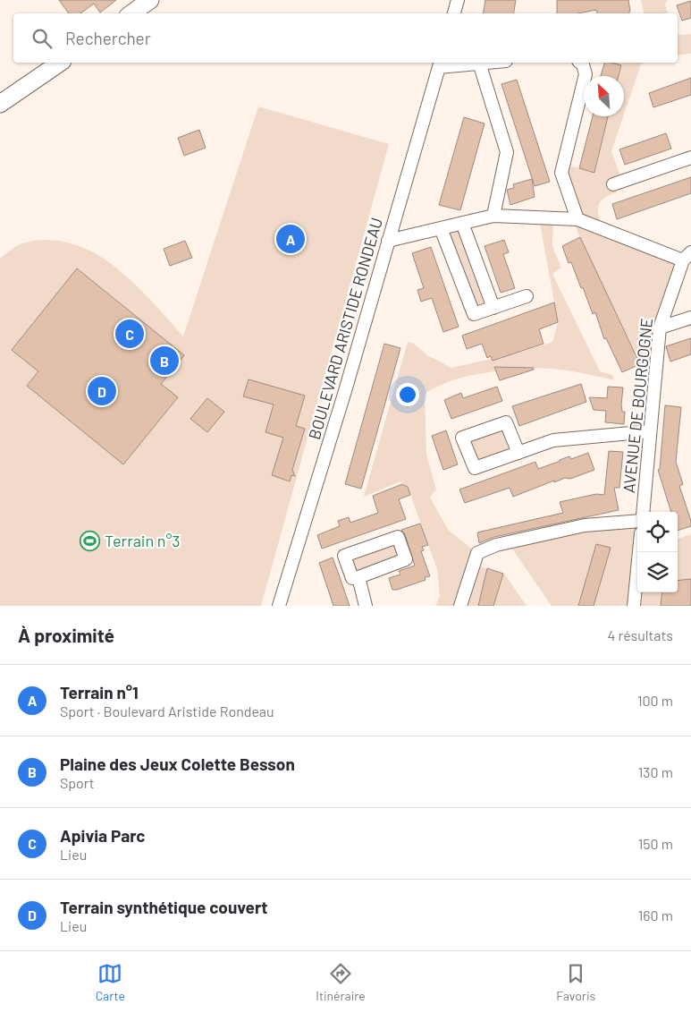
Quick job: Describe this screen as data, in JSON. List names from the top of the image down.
{
  "streets": {
    "street": ["BOULEVARD ARISTIDE RONDEAU", "AVENUE DE BOURGOGNE"]
  },
  "places": {
    "sports": ["Terrain n°3"]
  },
  "north": "top left",
  "page": {
    "search": "Rechercher",
    "pins": [
      "A",
      "C",
      "B",
      "D"
    ],
    "heading": ["À proximité", "4 résultats"],
    "list": [
      {
        "mark": "A",
        "name": "Terrain n°1",
        "note": "Sport · Boulevard Aristide Rondeau",
        "value": "100 m"
      },
      {
        "mark": "B",
        "name": "Plaine des Jeux Colette Besson",
        "note": "Sport",
        "value": "130 m"
      },
      {
        "mark": "C",
        "name": "Apivia Parc",
        "note": "Lieu",
        "value": "150 m"
      },
      {
        "mark": "D",
        "name": "Terrain synthétique couvert",
        "note": "Lieu",
        "value": "160 m"
      }
    ],
    "nav": ["Carte", "Itinéraire", "Favoris"]
  }
}
